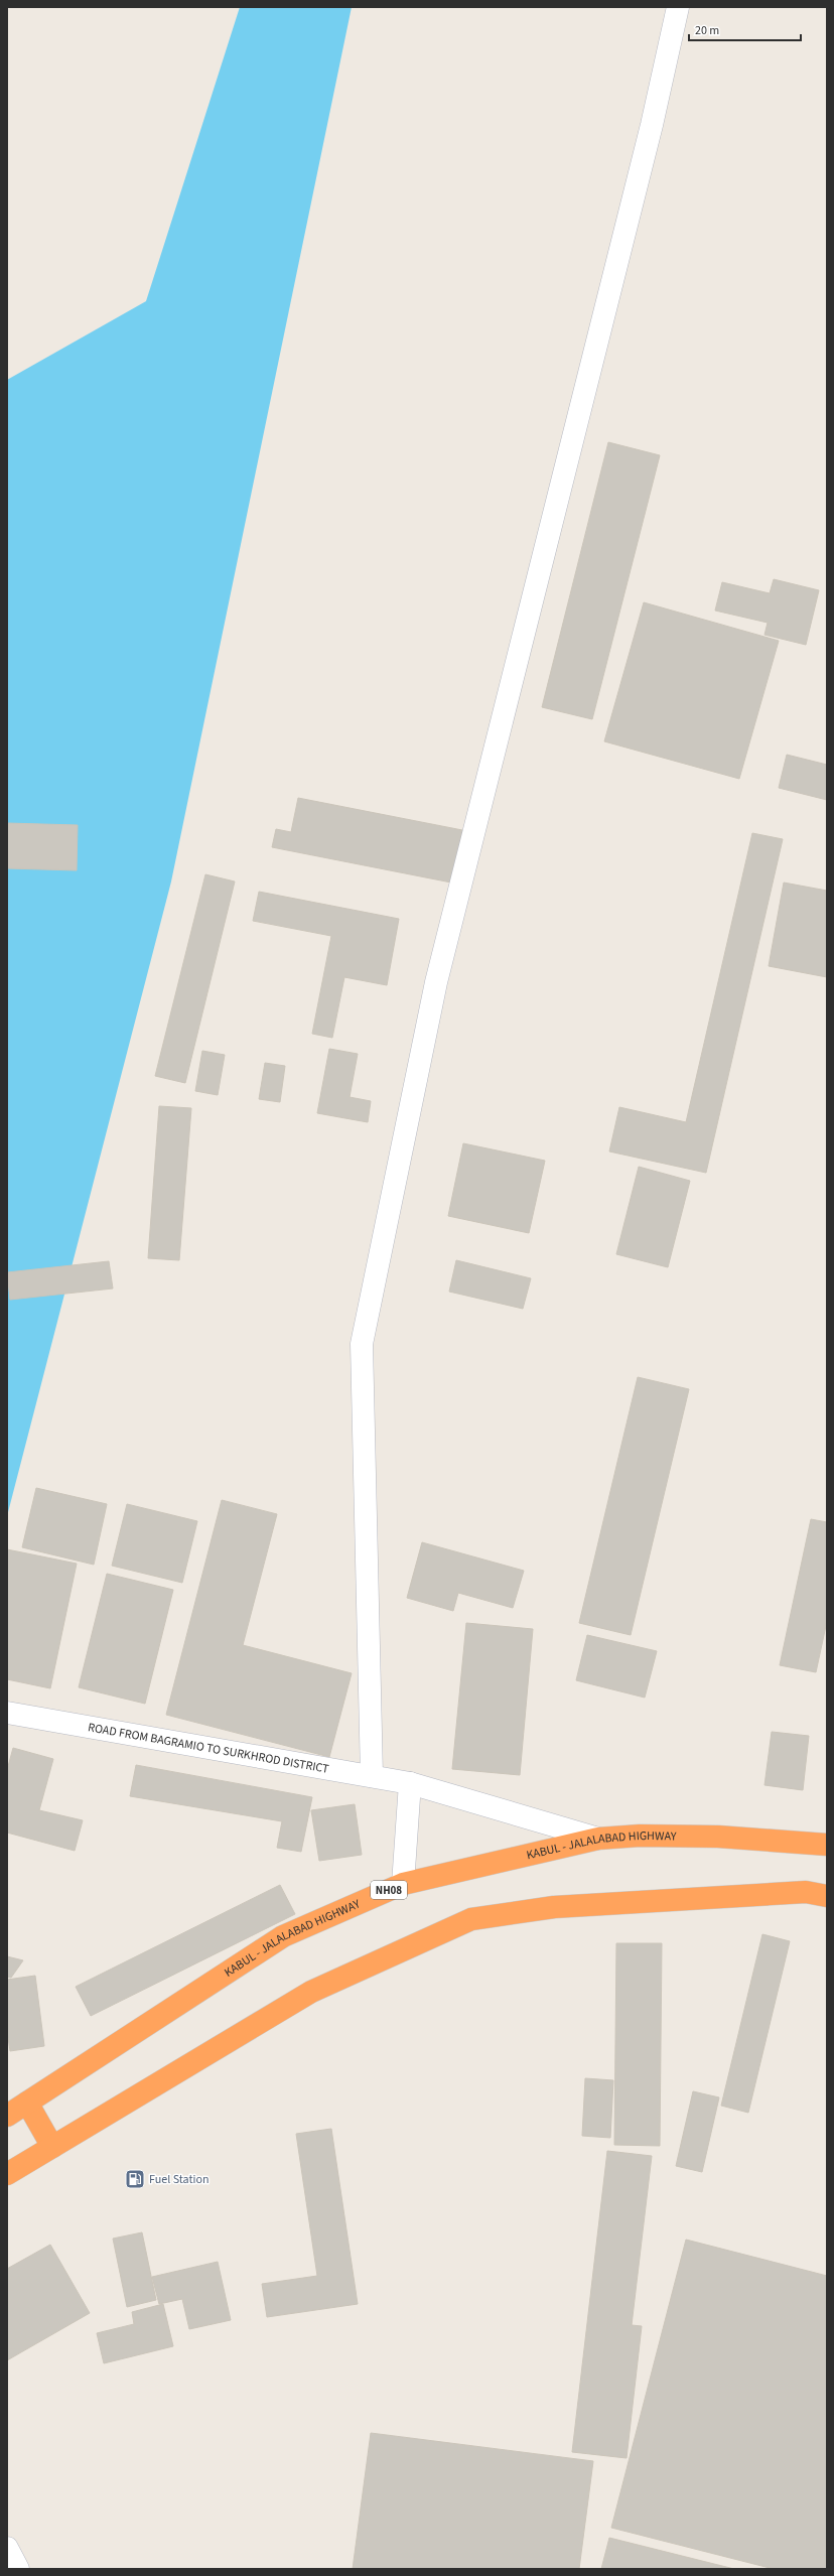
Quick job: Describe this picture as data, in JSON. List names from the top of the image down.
{
  "streets": {
    "highway": ["KABUL - JALALABAD HIGHWAY", "NH08"],
    "street": ["ROAD FROM BAGRAMIO TO SURKHROD DISTRICT"]
  },
  "crossings": [
    ["ROAD FROM BAGRAMIO TO SURKHROD DISTRICT", "KABUL - JALALABAD HIGHWAY"]
  ],
  "places": {
    "fuel station": ["Fuel Station"]
  },
  "scale_bar": "20 m"
}
